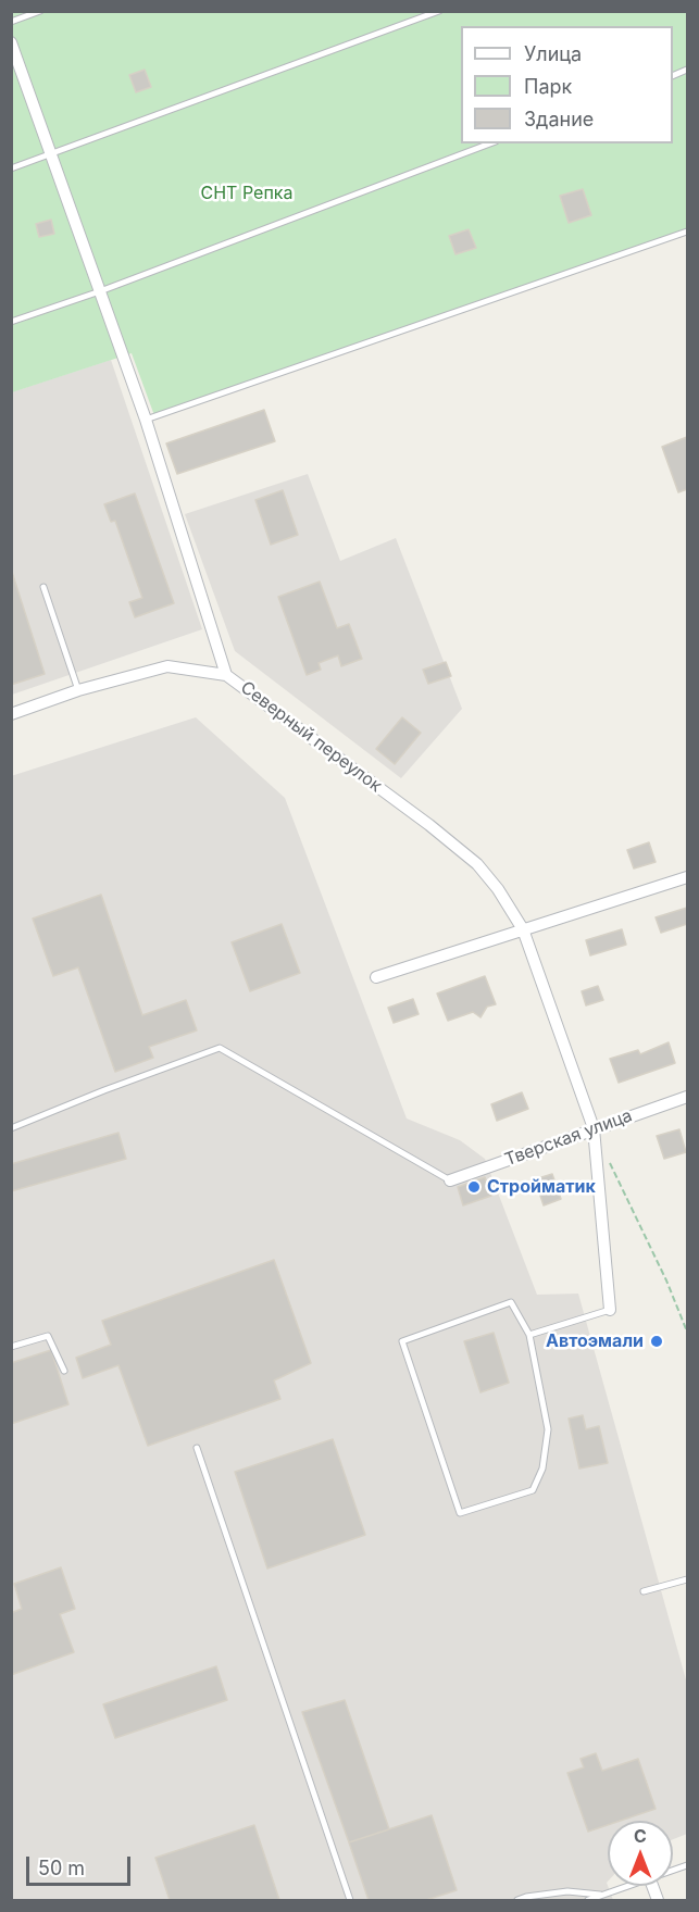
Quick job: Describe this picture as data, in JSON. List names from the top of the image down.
{
  "streets": {
    "street": ["Северный переулок", "Тверская улица"]
  },
  "crossings": [
    ["Северный переулок", "Тверская улица"]
  ],
  "parks": ["СНТ Репка"],
  "places": ["Стройматик", "Автоэмали"],
  "legend": ["Улица", "Парк", "Здание"],
  "scale_bar": "50 m",
  "north": "top"
}
